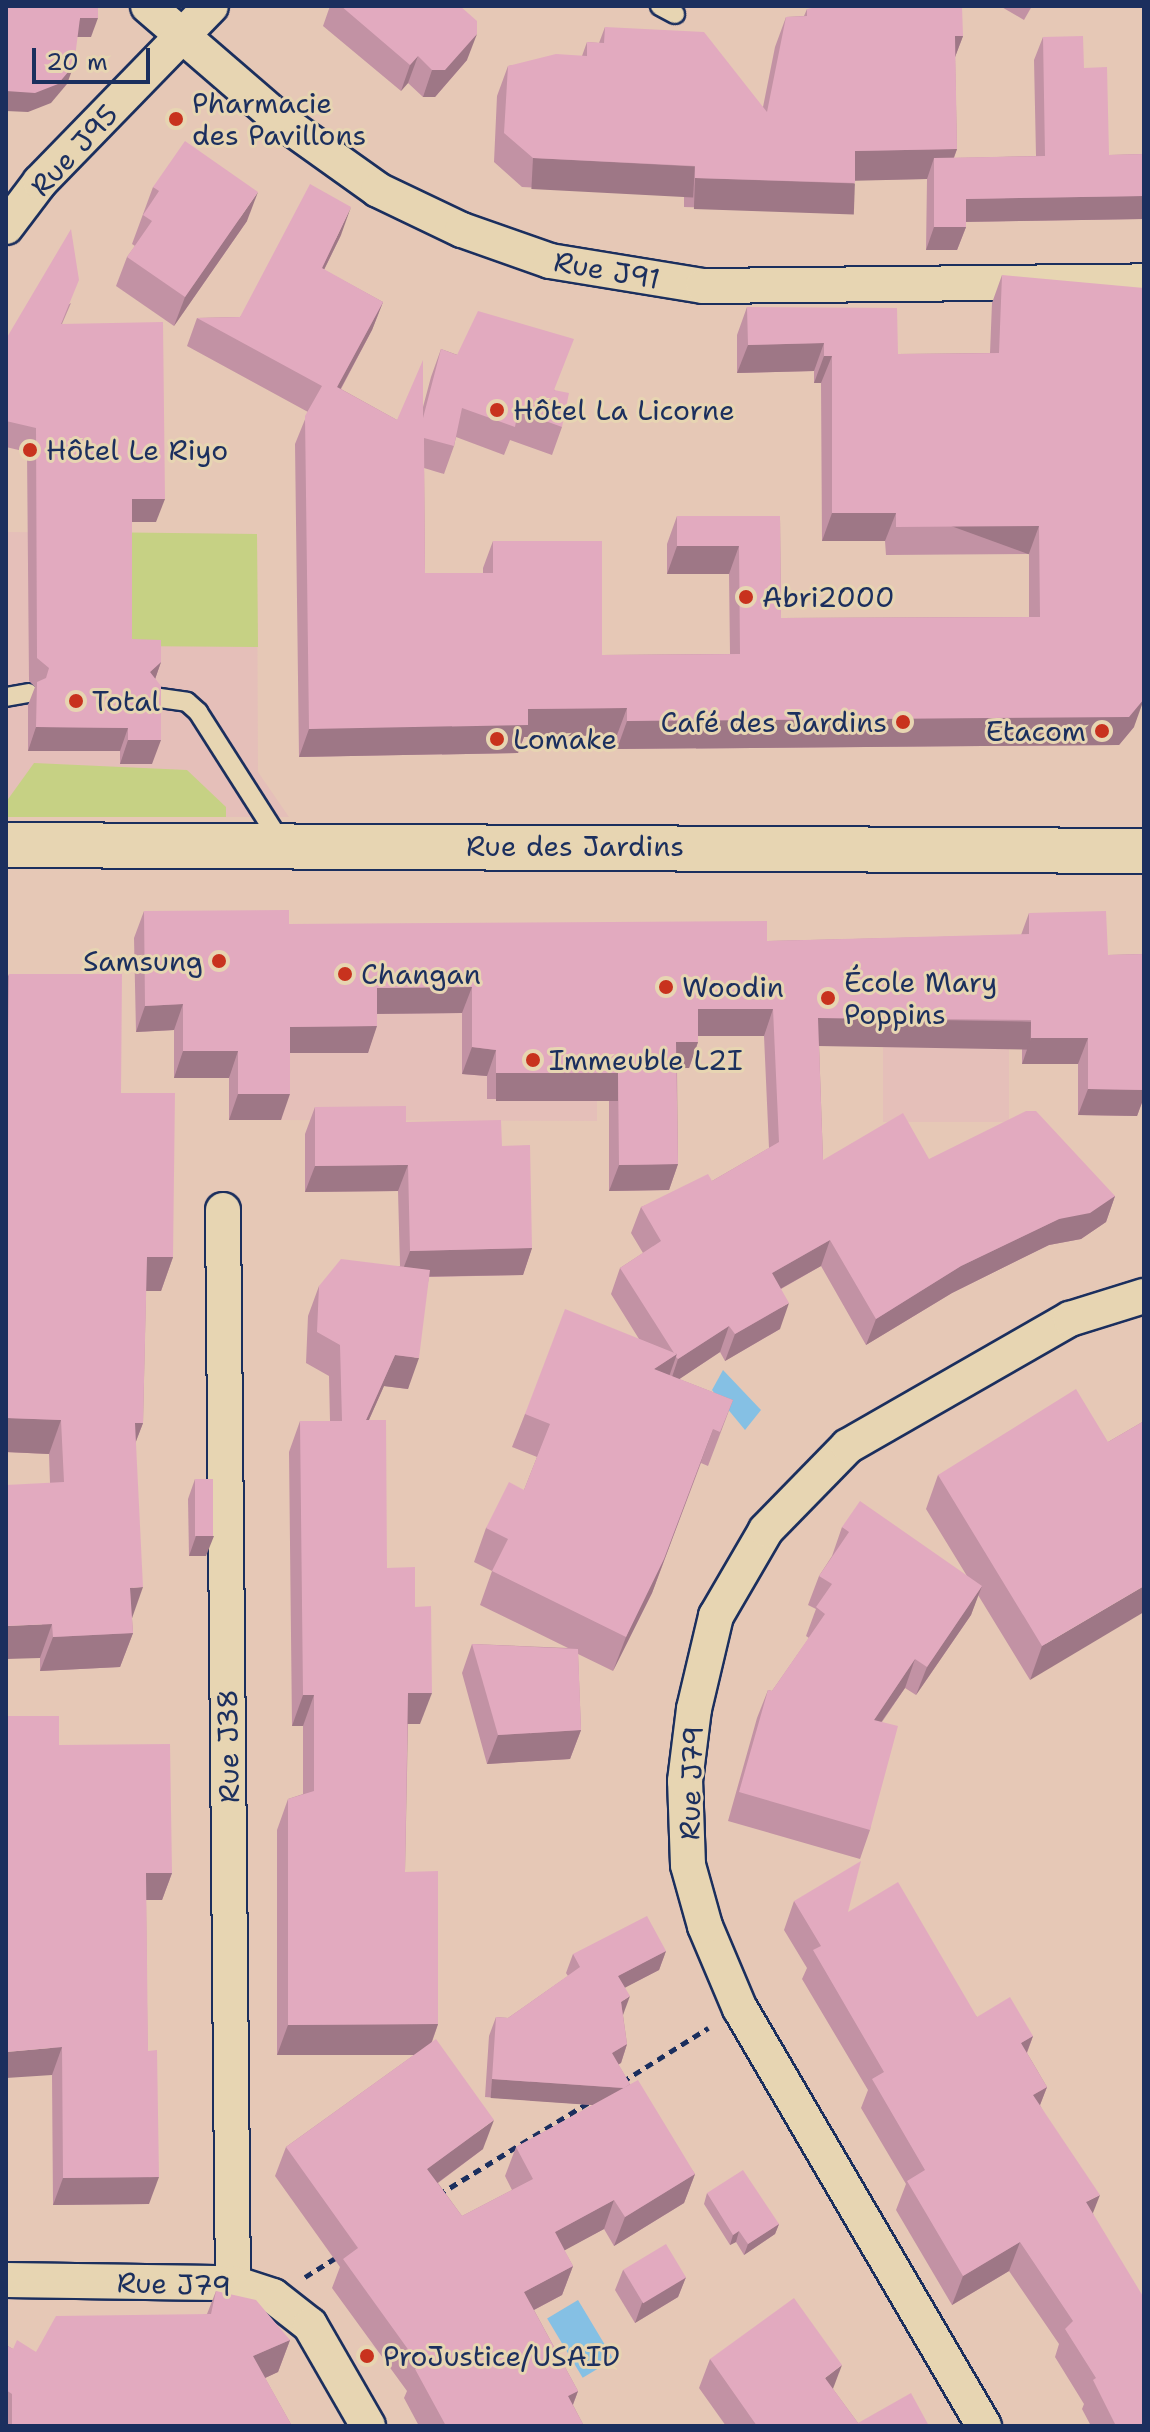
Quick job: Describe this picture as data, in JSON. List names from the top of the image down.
{
  "streets": {
    "main road": ["Rue des Jardins"],
    "street": [
      "Rue J95",
      "Rue J91",
      "Rue J38",
      "Rue J79"
    ]
  },
  "crossings": [
    ["Rue J95", "Rue J91"],
    ["Rue J38", "Rue J79"]
  ],
  "places": [
    "Pharmacie des Pavillons",
    "Hôtel La Licorne",
    "Hôtel Le Riyo",
    "Abri2000",
    "Total",
    "Café des Jardins",
    "Etacom",
    "Lomake",
    "Samsung",
    "Changan",
    "Woodin",
    "École Mary Poppins",
    "Immeuble L2I",
    "ProJustice/USAID"
  ],
  "scale_bar": "20 m"
}
